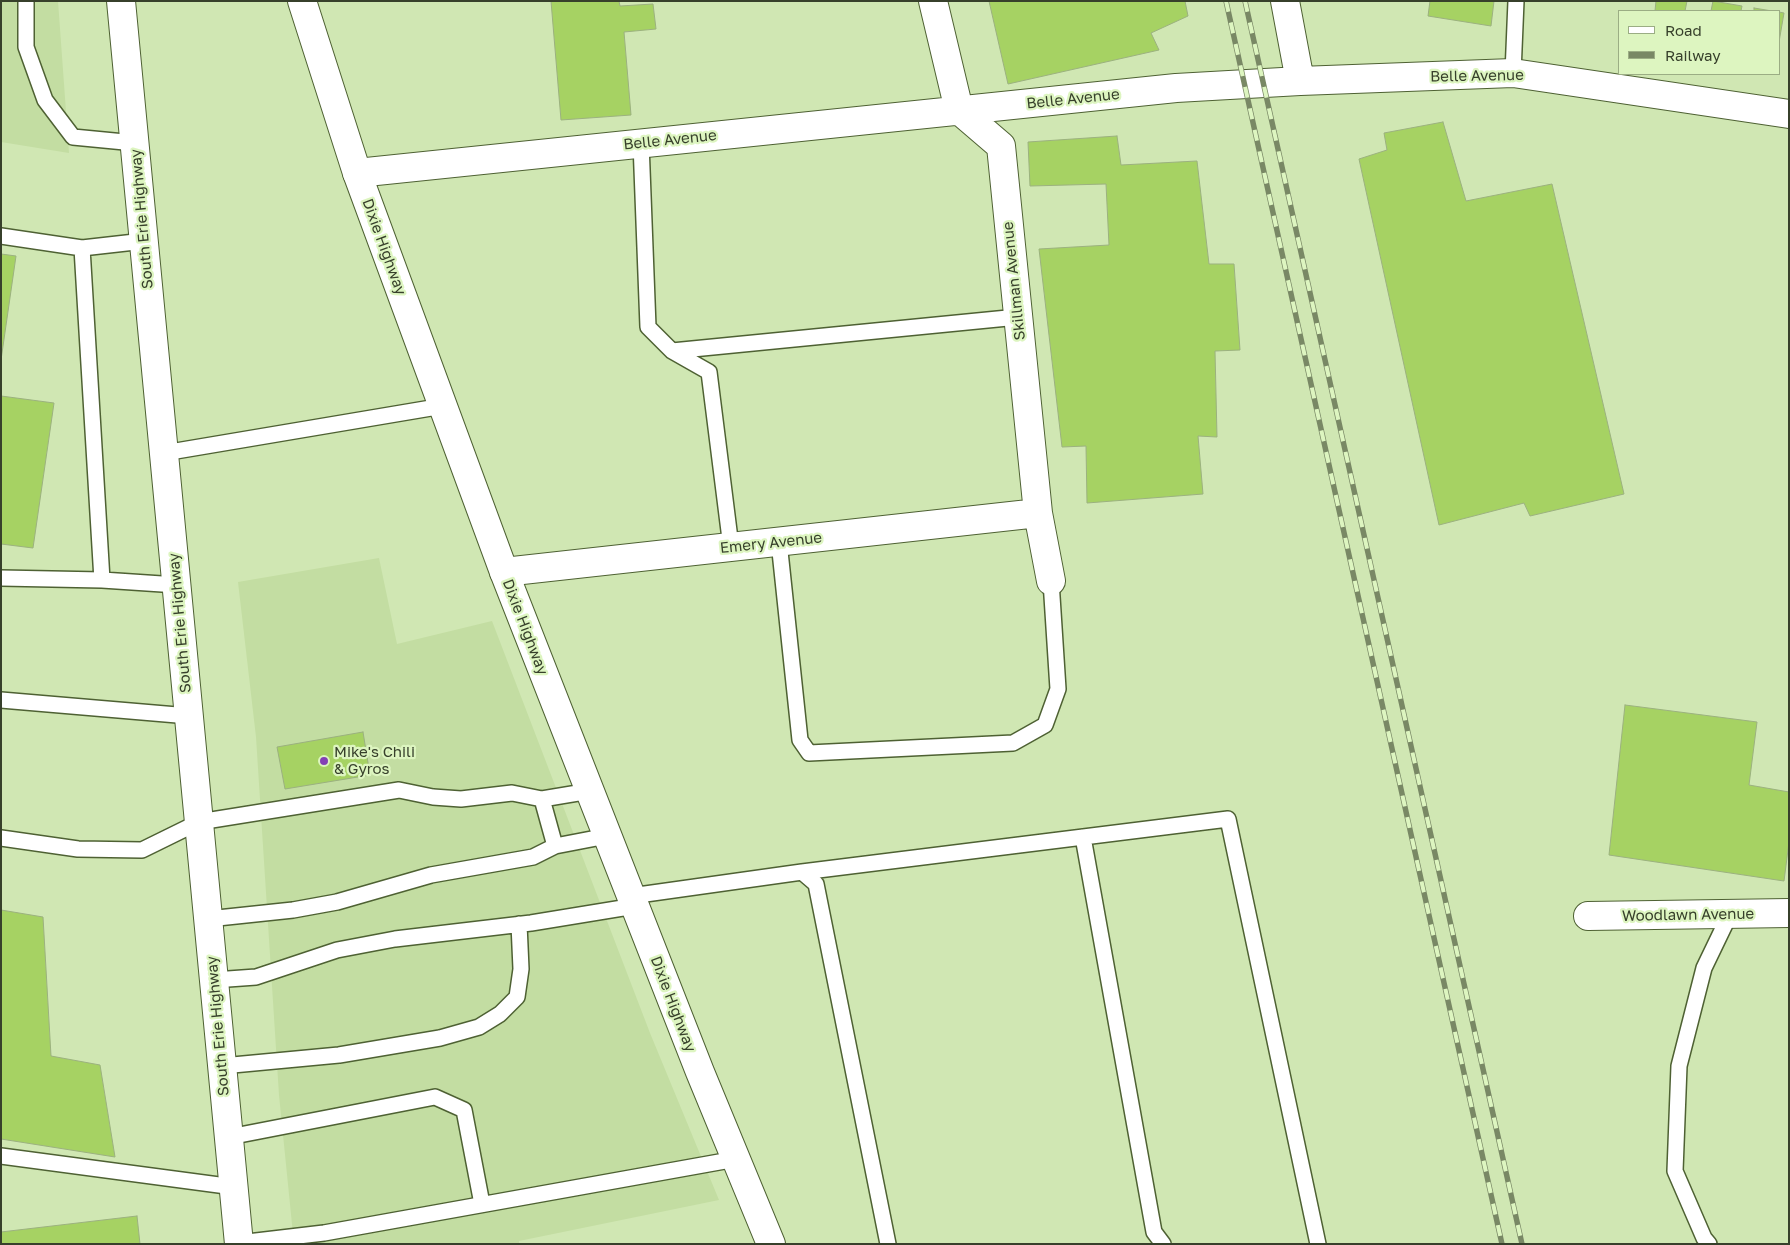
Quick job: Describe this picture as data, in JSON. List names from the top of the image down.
{
  "streets": {
    "street": [
      "Belle Avenue",
      "South Erie Highway",
      "Dixie Highway",
      "Skillman Avenue",
      "Emery Avenue",
      "Woodlawn Avenue"
    ]
  },
  "crossings": [
    ["Belle Avenue", "Dixie Highway"],
    ["Belle Avenue", "Skillman Avenue"],
    ["Dixie Highway", "Emery Avenue"],
    ["Skillman Avenue", "Emery Avenue"]
  ],
  "places": ["Mike's Chili & Gyros"],
  "legend": ["Road", "Railway"]
}
